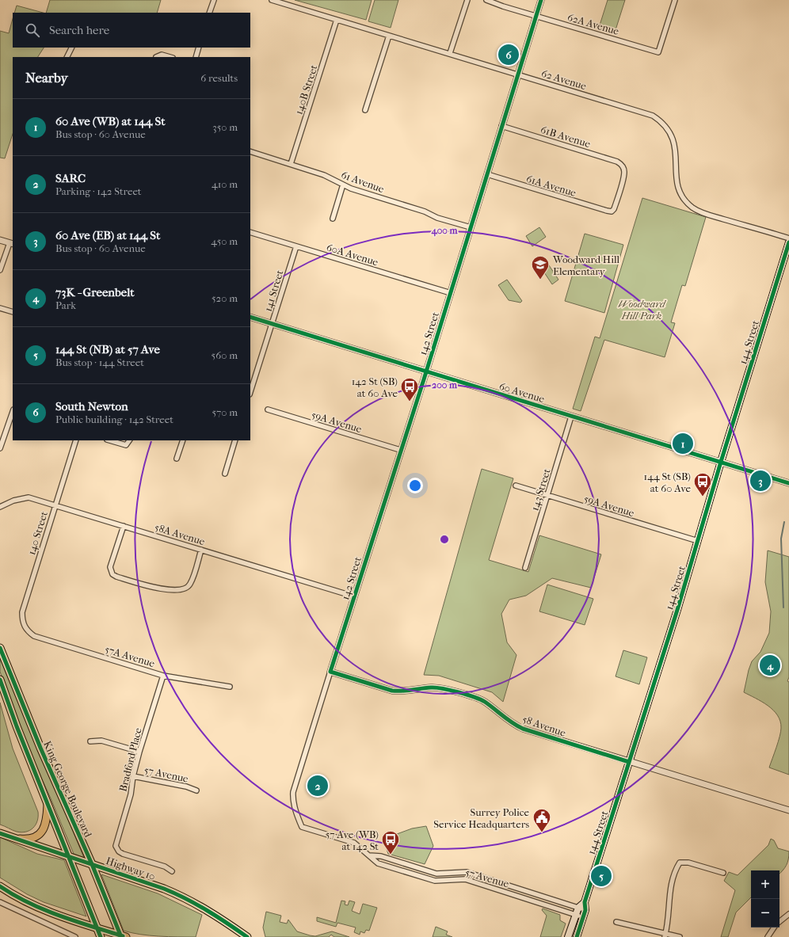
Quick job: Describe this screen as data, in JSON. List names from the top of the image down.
{
  "streets": {
    "main road": ["144 Street", "King George Boulevard", "Highway 10"],
    "street": [
      "62A Avenue",
      "62 Avenue",
      "140B Street",
      "61B Avenue",
      "61 Avenue",
      "61A Avenue",
      "60A Avenue",
      "141 Street",
      "142 Street",
      "60 Avenue",
      "59A Avenue",
      "143 Street",
      "140 Street",
      "58A Avenue",
      "57A Avenue",
      "58 Avenue",
      "Bradford Place",
      "57 Avenue"
    ]
  },
  "crossings": [
    ["62A Avenue", "142 Street"],
    ["62 Avenue", "140B Street"],
    ["62 Avenue", "142 Street"],
    ["140B Street", "61 Avenue"],
    ["61B Avenue", "61A Avenue"],
    ["61B Avenue", "142 Street"],
    ["61 Avenue", "142 Street"],
    ["61A Avenue", "142 Street"],
    ["60A Avenue", "141 Street"],
    ["60A Avenue", "142 Street"],
    ["141 Street", "60 Avenue"],
    ["142 Street", "60 Avenue"],
    ["142 Street", "59A Avenue"],
    ["142 Street", "58A Avenue"],
    ["142 Street", "58 Avenue"],
    ["142 Street", "57 Avenue"],
    ["144 Street", "60 Avenue"],
    ["144 Street", "59A Avenue"],
    ["144 Street", "58 Avenue"],
    ["144 Street", "57 Avenue"],
    ["60 Avenue", "143 Street"],
    ["59A Avenue", "143 Street"],
    ["140 Street", "58A Avenue"],
    ["140 Street", "57A Avenue"],
    ["57A Avenue", "Bradford Place"],
    ["Bradford Place", "57 Avenue"],
    ["King George Boulevard", "Highway 10"]
  ],
  "parks": ["Woodward Hill Park"],
  "places": {
    "school or university": ["Woodward Hill Elementary"],
    "bus stop": ["142 St (SB) at 60 Ave", "144 St (SB) at 60 Ave", "57 Ave (WB) at 142 St"],
    "public building": ["Surrey Police Service Headquarters"]
  },
  "page": {
    "search": "Search here",
    "pins": [
      "6",
      "1",
      "3",
      "4",
      "2",
      "5"
    ],
    "heading": ["Nearby", "6 results"],
    "list": [
      {
        "mark": "1",
        "name": "60 Ave (WB) at 144 St",
        "note": "Bus stop · 60 Avenue",
        "value": "350 m"
      },
      {
        "mark": "2",
        "name": "SARC",
        "note": "Parking · 142 Street",
        "value": "410 m"
      },
      {
        "mark": "3",
        "name": "60 Ave (EB) at 144 St",
        "note": "Bus stop · 60 Avenue",
        "value": "450 m"
      },
      {
        "mark": "4",
        "name": "73K - Greenbelt",
        "note": "Park",
        "value": "520 m"
      },
      {
        "mark": "5",
        "name": "144 St (NB) at 57 Ave",
        "note": "Bus stop · 144 Street",
        "value": "560 m"
      },
      {
        "mark": "6",
        "name": "South Newton",
        "note": "Public building · 142 Street",
        "value": "570 m"
      }
    ],
    "map_buttons": ["+", "−"]
  },
  "rings": ["400 m", "200 m"]
}
